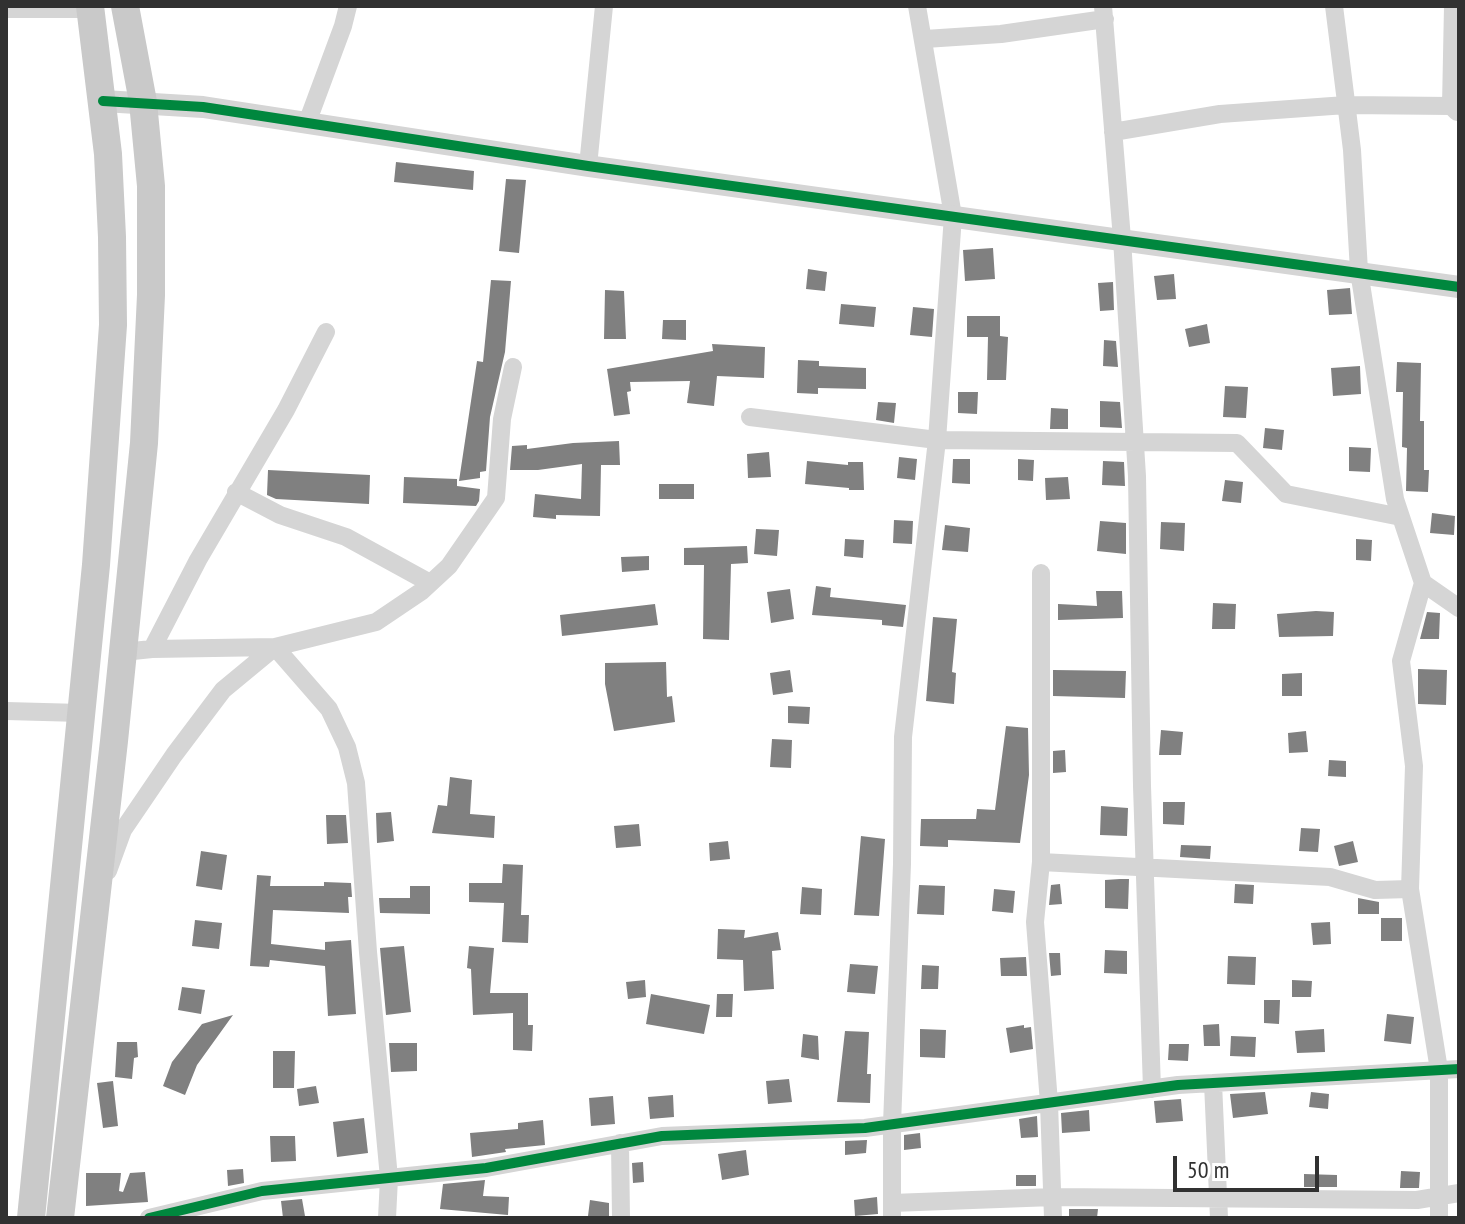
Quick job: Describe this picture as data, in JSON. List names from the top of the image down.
{
  "scale_bar": "50 m"
}
